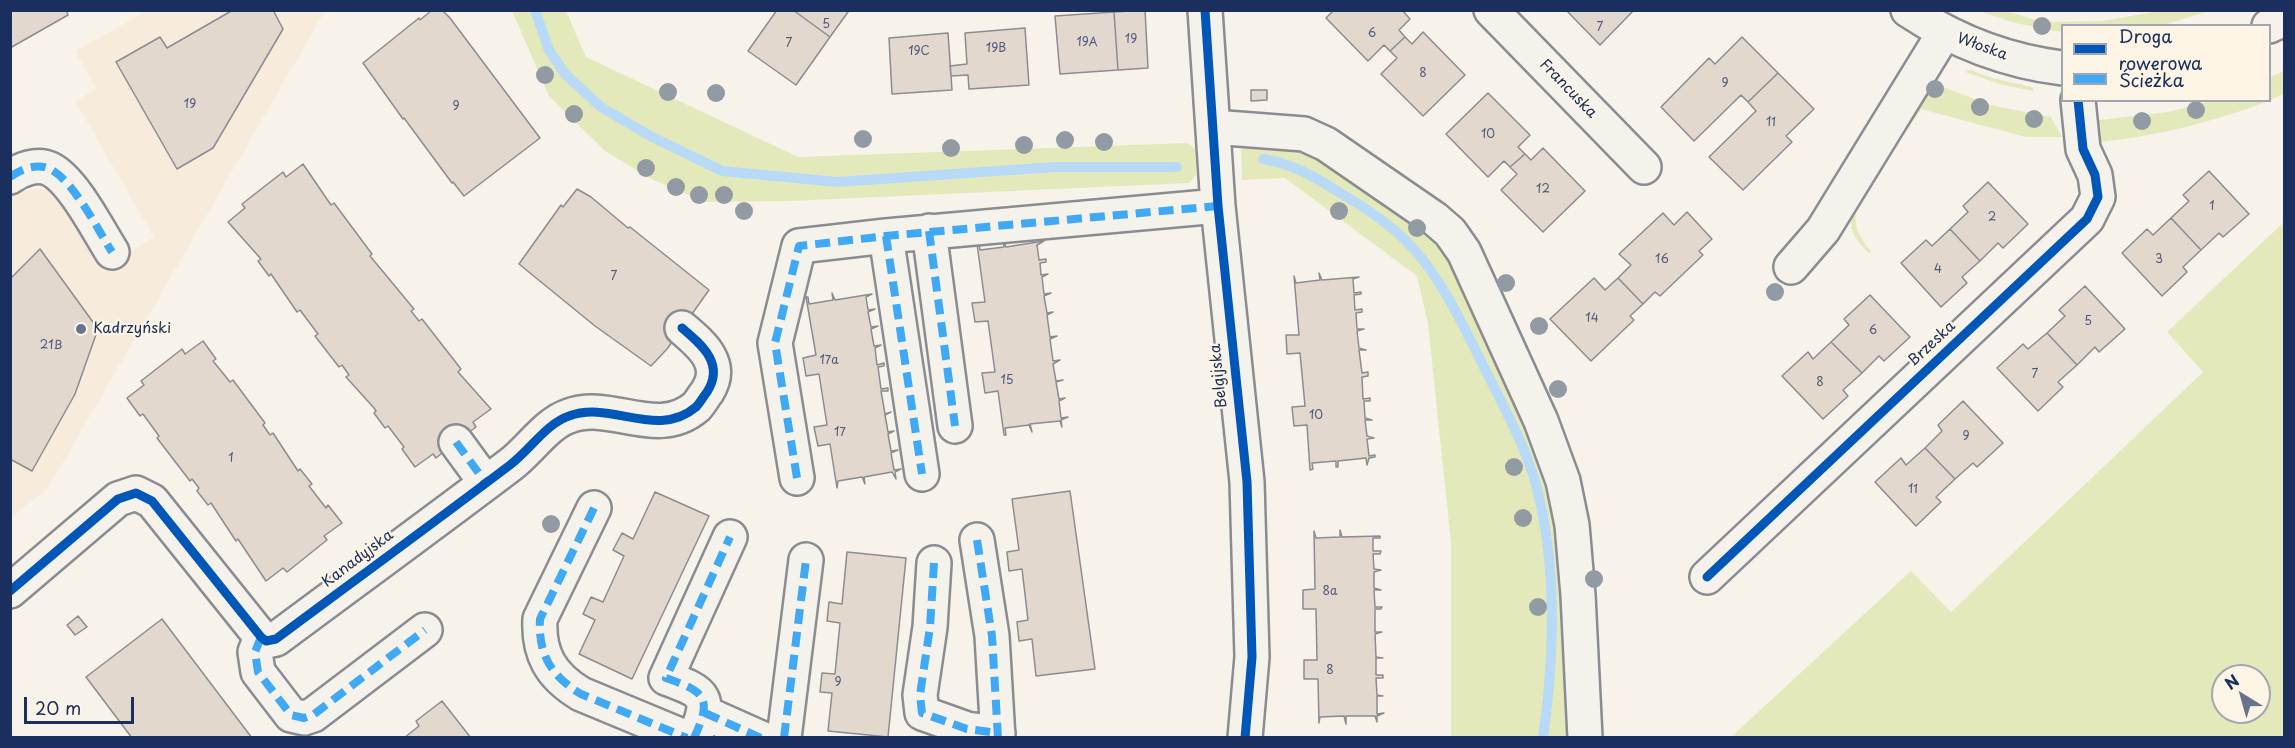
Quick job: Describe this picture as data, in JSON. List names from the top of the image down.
{
  "streets": {
    "street": [
      "Włoska",
      "Francuska",
      "Brzeska",
      "Belgijska",
      "Kanadyjska"
    ]
  },
  "places": ["Kadrzyński"],
  "house_numbers": [
    "5",
    "7",
    "6",
    "19",
    "19A",
    "7",
    "19B",
    "19C",
    "8",
    "9",
    "19",
    "9",
    "11",
    "10",
    "12",
    "1",
    "2",
    "16",
    "3",
    "4",
    "7",
    "14",
    "5",
    "6",
    "21B",
    "17a",
    "7",
    "15",
    "8",
    "10",
    "17",
    "9",
    "1",
    "11",
    "8a",
    "8",
    "9"
  ],
  "legend": ["Droga rowerowa", "Ścieżka"],
  "scale_bar": "20 m",
  "north": "top left"
}
